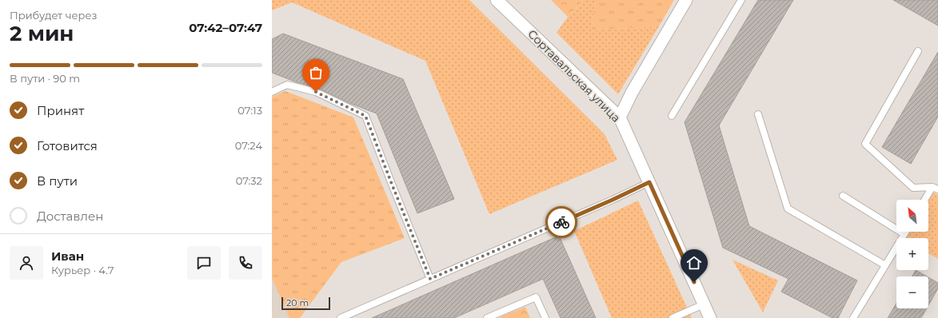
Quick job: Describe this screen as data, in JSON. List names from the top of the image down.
{
  "streets": {
    "street": ["Сортавальская улица"]
  },
  "scale_bar": "20 m",
  "north": "top left",
  "page": {
    "heading": ["2 мин", "Прибудет через", "07:42–07:47"],
    "panel": ["Иван", "Курьер · 4.7"],
    "bar": "В пути · 90 m",
    "list": [
      ["Принят", "07:13"],
      ["Готовится", "07:24"],
      ["В пути", "07:32"],
      "Доставлен"
    ],
    "map_buttons": ["+", "−"],
    "scale": "20 m"
  }
}
